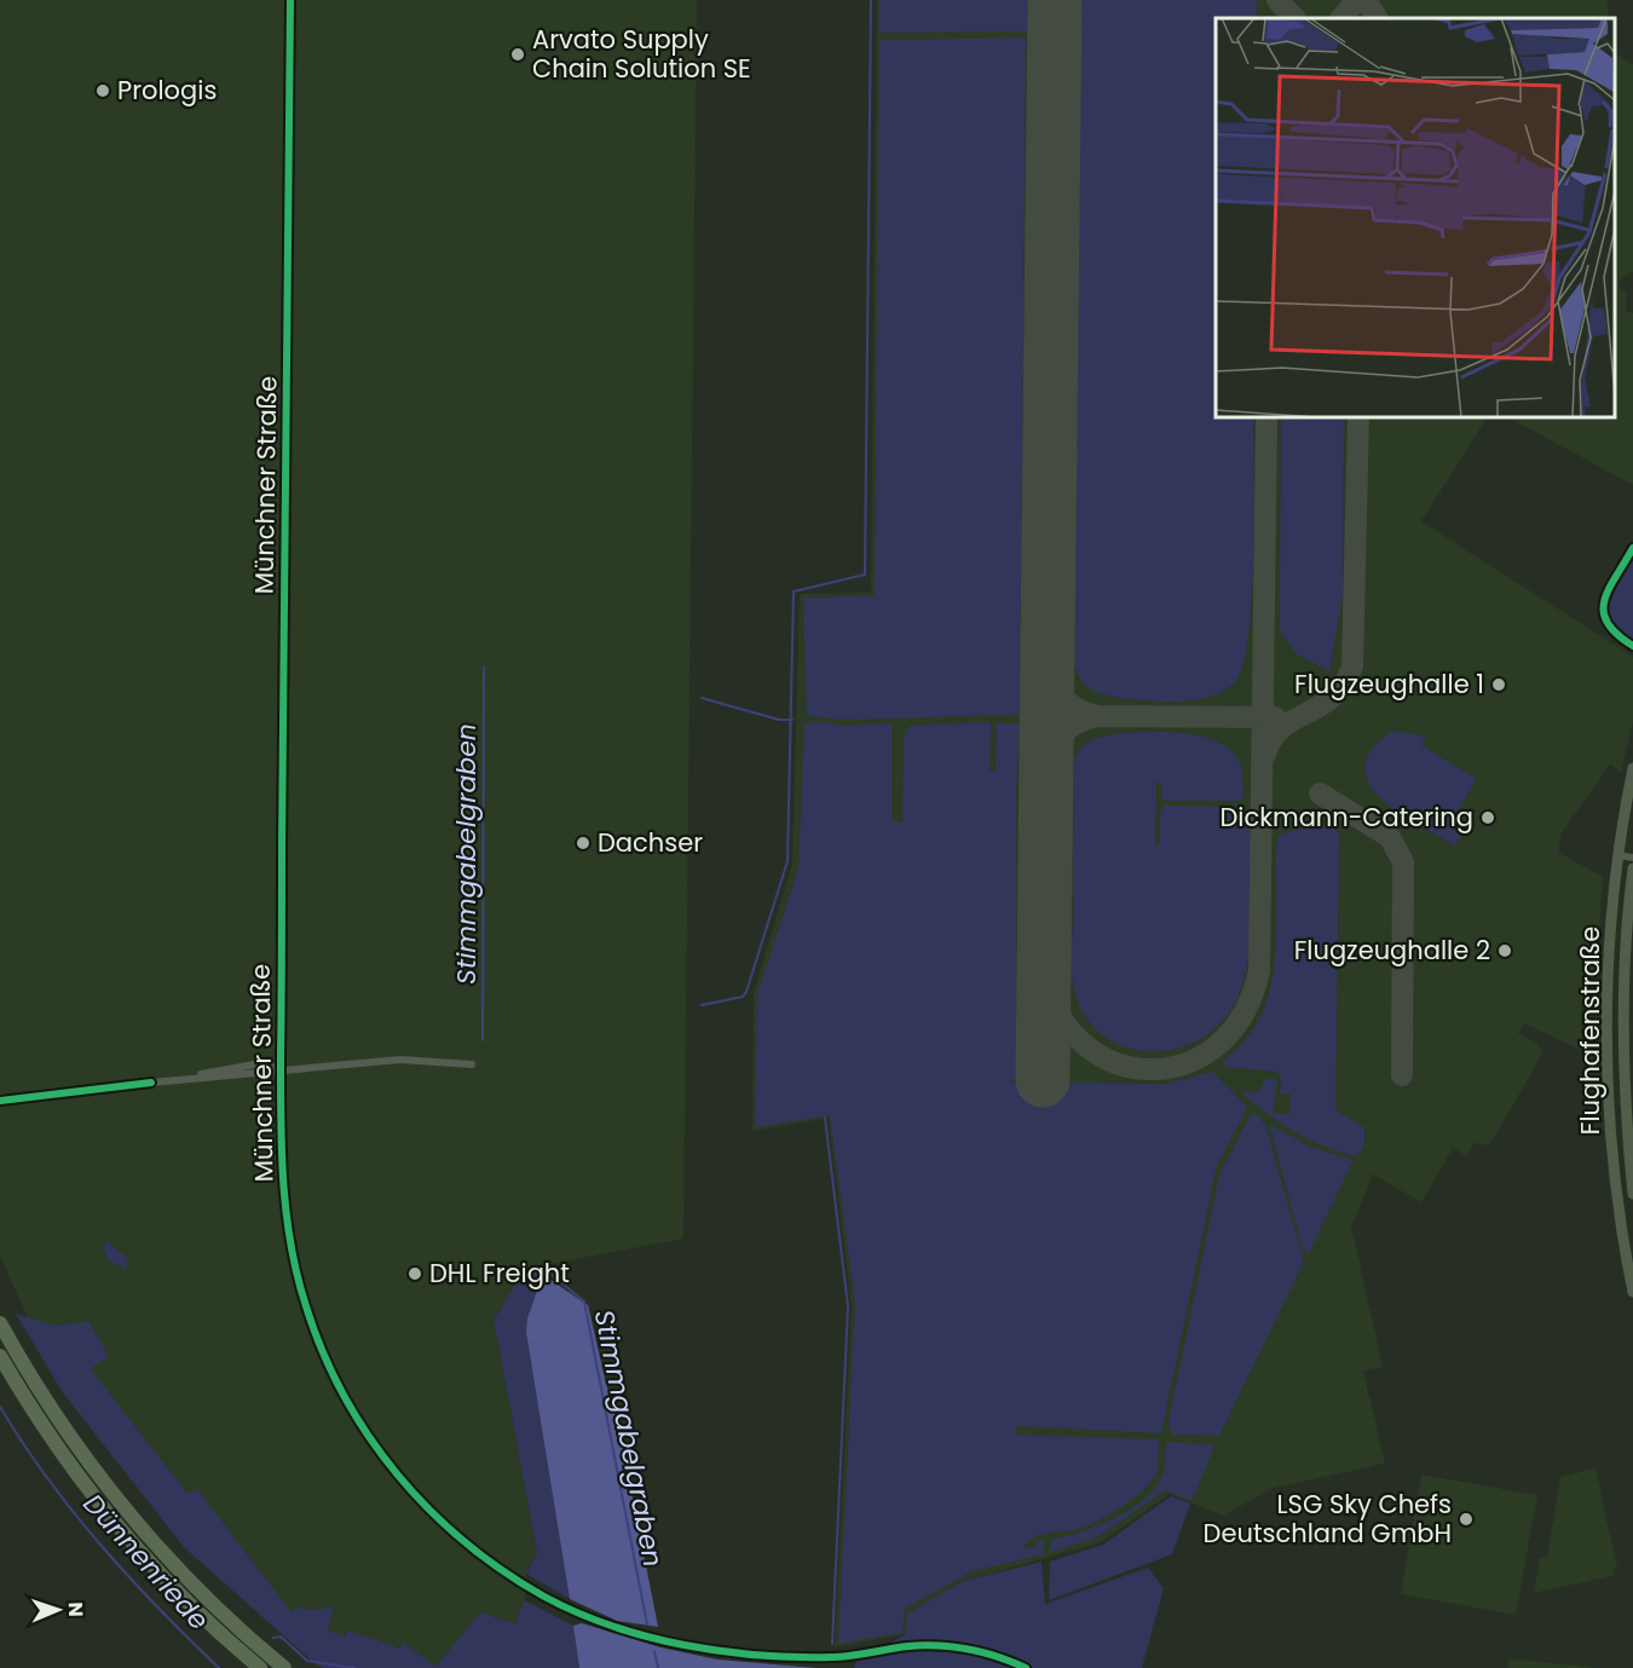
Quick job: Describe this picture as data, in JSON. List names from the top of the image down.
{
  "streets": {
    "main road": ["Flughafenstraße"],
    "street": ["Münchner Straße"]
  },
  "water": ["Stimmgabelgraben", "Dünnenriede"],
  "places": [
    "Arvato Supply Chain Solution SE",
    "Prologis",
    "Flugzeughalle 1",
    "Dickmann-Catering",
    "Dachser",
    "Flugzeughalle 2",
    "DHL Freight",
    "LSG Sky Chefs Deutschland GmbH"
  ],
  "north": "right"
}
